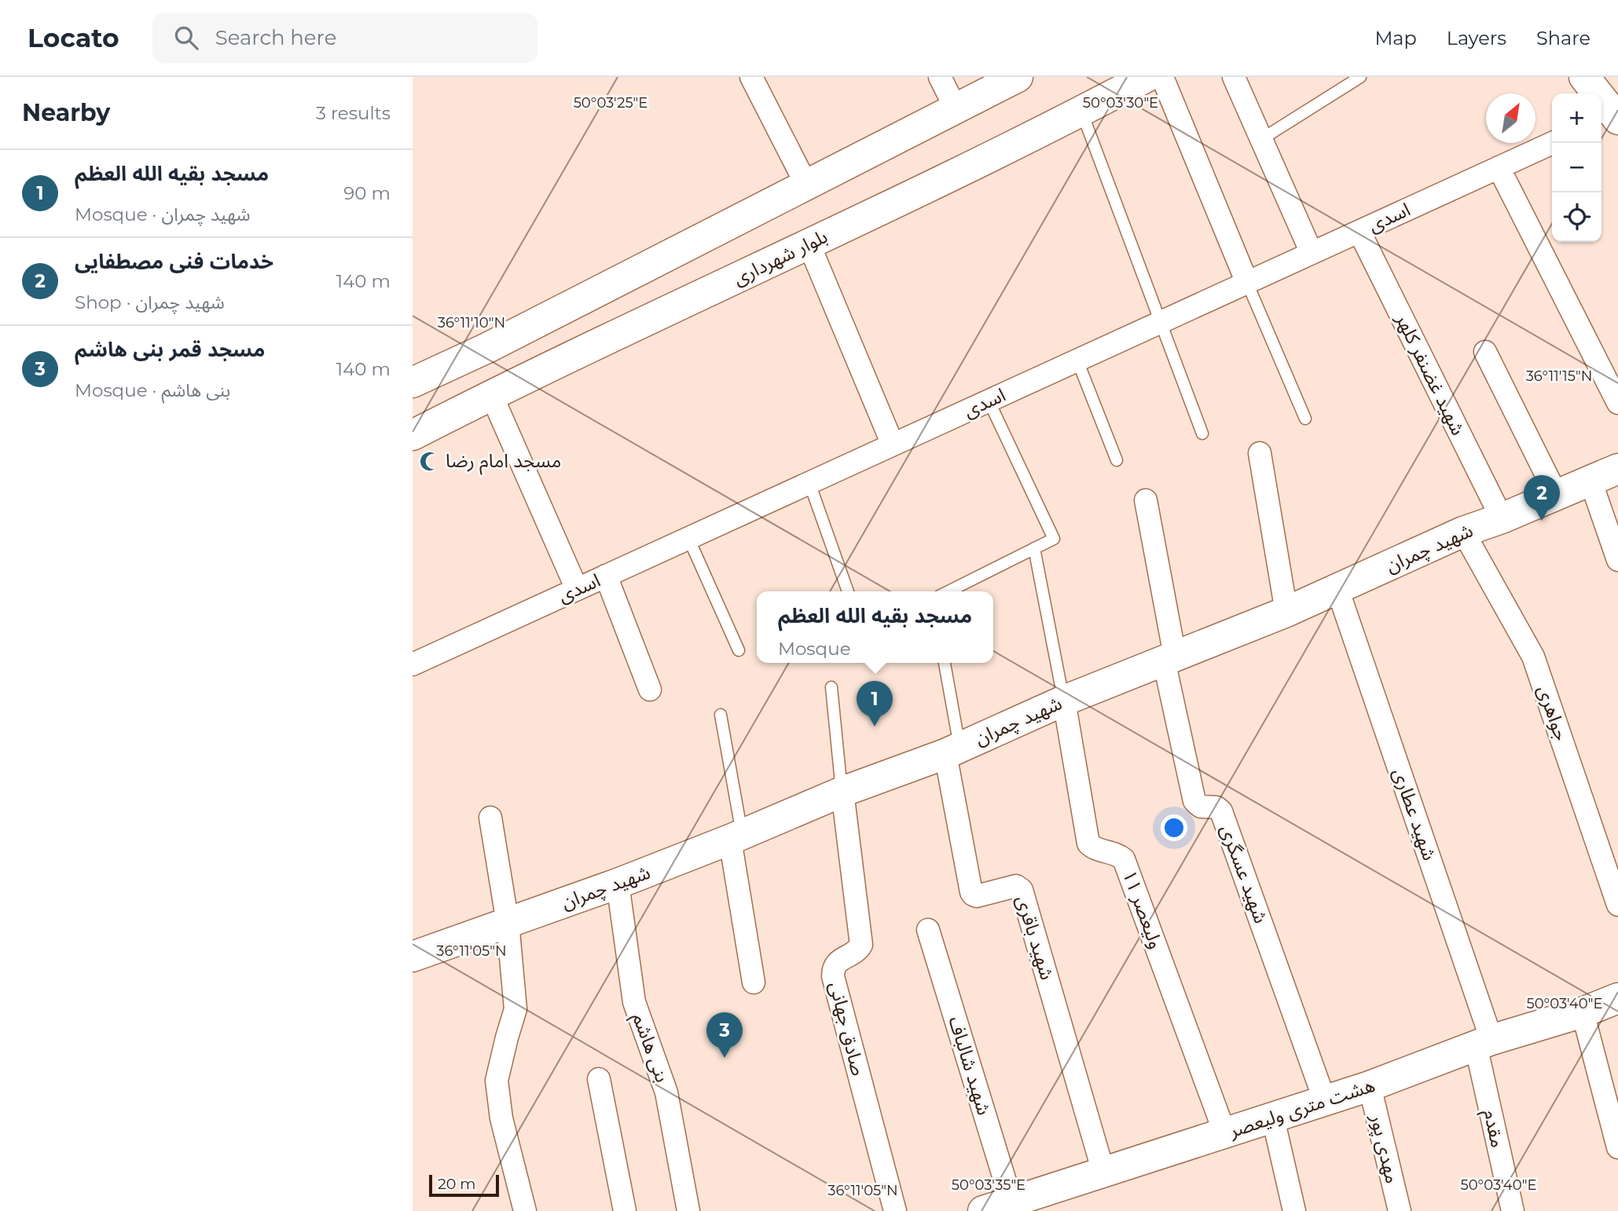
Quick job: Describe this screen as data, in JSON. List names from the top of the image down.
{
  "streets": {
    "street": [
      "اسدی",
      "بلوار شهرداری",
      "شهید غضنفر کلهر",
      "شهید چمران",
      "جواهری",
      "شهید عطاری",
      "شهید عسگری",
      "ولیعصر ۱۱",
      "شهید باقری",
      "صادق جهانی",
      "بنی هاشم",
      "شهید شالباف",
      "هشت متری ولیعصر",
      "مقدم",
      "مهدی پور"
    ]
  },
  "crossings": [
    ["اسدی", "شهید غضنفر کلهر"],
    ["شهید غضنفر کلهر", "شهید چمران"],
    ["شهید چمران", "جواهری"],
    ["شهید چمران", "شهید عطاری"],
    ["شهید چمران", "شهید عسگری"],
    ["شهید چمران", "ولیعصر ۱۱"],
    ["شهید چمران", "شهید باقری"],
    ["شهید چمران", "صادق جهانی"],
    ["شهید چمران", "بنی هاشم"],
    ["شهید عطاری", "هشت متری ولیعصر"],
    ["شهید عطاری", "مقدم"],
    ["شهید عسگری", "هشت متری ولیعصر"],
    ["ولیعصر ۱۱", "هشت متری ولیعصر"],
    ["شهید باقری", "هشت متری ولیعصر"],
    ["شهید شالباف", "هشت متری ولیعصر"],
    ["هشت متری ولیعصر", "مقدم"],
    ["هشت متری ولیعصر", "مهدی پور"]
  ],
  "places": {
    "mosque": ["مسجد امام رضا"]
  },
  "scale_bar": "20 m",
  "north": "top right",
  "page": {
    "header": "Locato",
    "search": "Search here",
    "nav": ["Map", "Layers", "Share"],
    "heading": ["Nearby", "3 results"],
    "map_buttons": ["+", "−"],
    "list": [
      {
        "mark": "1",
        "name": "مسجد بقیه الله العظم",
        "note": "Mosque · شهید چمران",
        "value": "90 m"
      },
      {
        "mark": "2",
        "name": "خدمات فنی مصطفایی",
        "note": "Shop · شهید چمران",
        "value": "140 m"
      },
      {
        "mark": "3",
        "name": "مسجد قمر بنی هاشم",
        "note": "Mosque · بنی هاشم",
        "value": "140 m"
      }
    ],
    "pins": ["2", "1", "3"],
    "popup": ["مسجد بقیه الله العظم", "Mosque"],
    "scale": "20 m"
  },
  "coordinates": [
    "50°03'30\"E",
    "50°03'25\"E",
    "36°11'10\"N",
    "36°11'15\"N",
    "36°11'05\"N",
    "50°03'40\"E",
    "50°03'35\"E"
  ]
}
